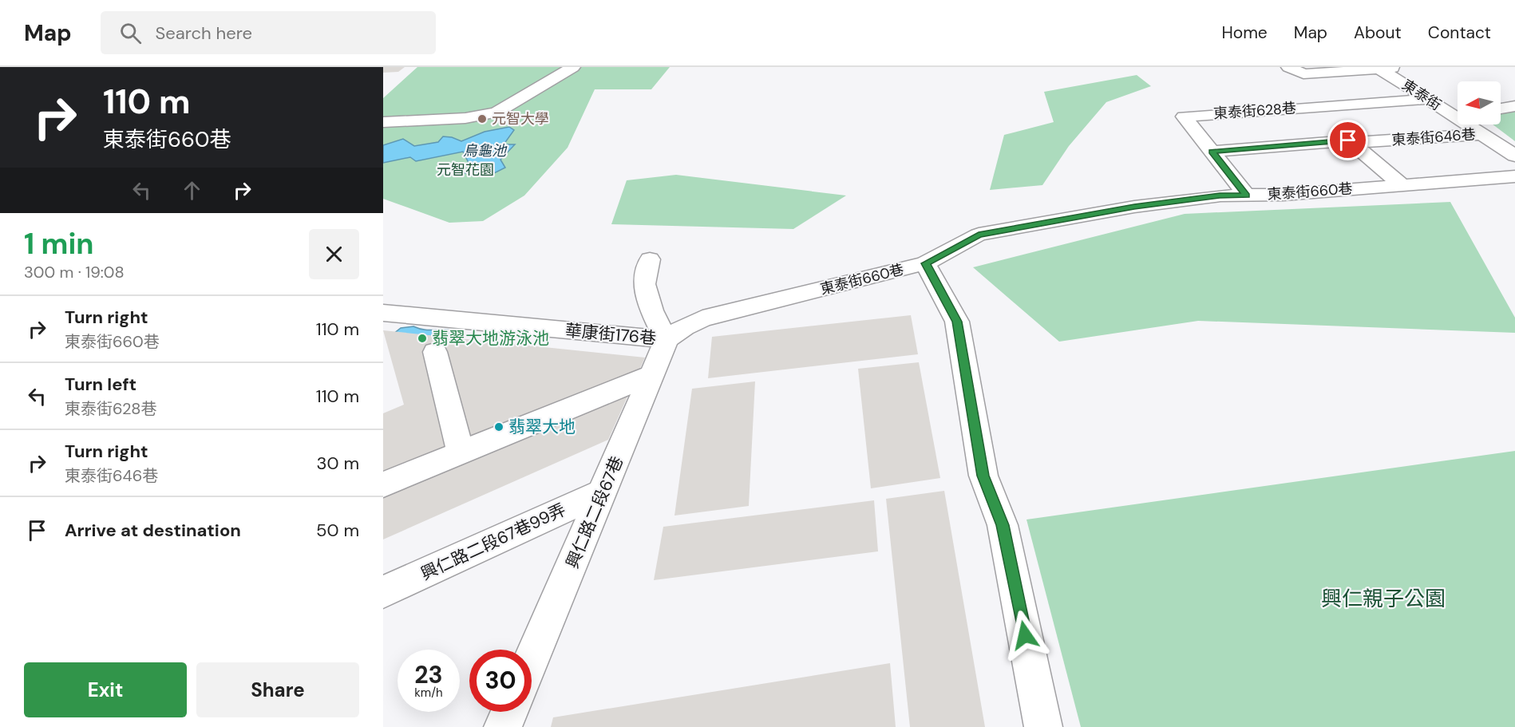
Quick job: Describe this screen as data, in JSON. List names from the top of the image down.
{
  "streets": {
    "street": [
      "東泰街",
      "東泰街628巷",
      "東泰街646巷",
      "東泰街660巷",
      "華康街176巷",
      "興仁路二段67巷",
      "興仁路二段67巷99弄"
    ]
  },
  "crossings": [
    ["東泰街", "東泰街628巷"],
    ["東泰街", "東泰街646巷"],
    ["東泰街628巷", "東泰街646巷"],
    ["東泰街628巷", "東泰街660巷"],
    ["東泰街660巷", "華康街176巷"],
    ["東泰街660巷", "興仁路二段67巷"],
    ["華康街176巷", "興仁路二段67巷"],
    ["興仁路二段67巷", "興仁路二段67巷99弄"]
  ],
  "water": ["烏龜池"],
  "parks": ["元智花園", "興仁親子公園"],
  "places": ["元智大學", "翡翠大地游泳池", "翡翠大地"],
  "north": "left",
  "page": {
    "header": "Map",
    "search": "Search here",
    "nav": [
      "Home",
      "Map",
      "About",
      "Contact"
    ],
    "turn": ["110 m", "東泰街660巷"],
    "heading": ["1 min", "300 m · 19:08"],
    "list": [
      {
        "name": "Turn right",
        "note": "東泰街660巷",
        "value": "110 m"
      },
      {
        "name": "Turn left",
        "note": "東泰街628巷",
        "value": "110 m"
      },
      {
        "name": "Turn right",
        "note": "東泰街646巷",
        "value": "30 m"
      },
      {
        "name": "Arrive at destination",
        "value": "50 m"
      }
    ],
    "speed": "23 km/h",
    "limit": "30",
    "buttons": ["Exit", "Share"]
  }
}
